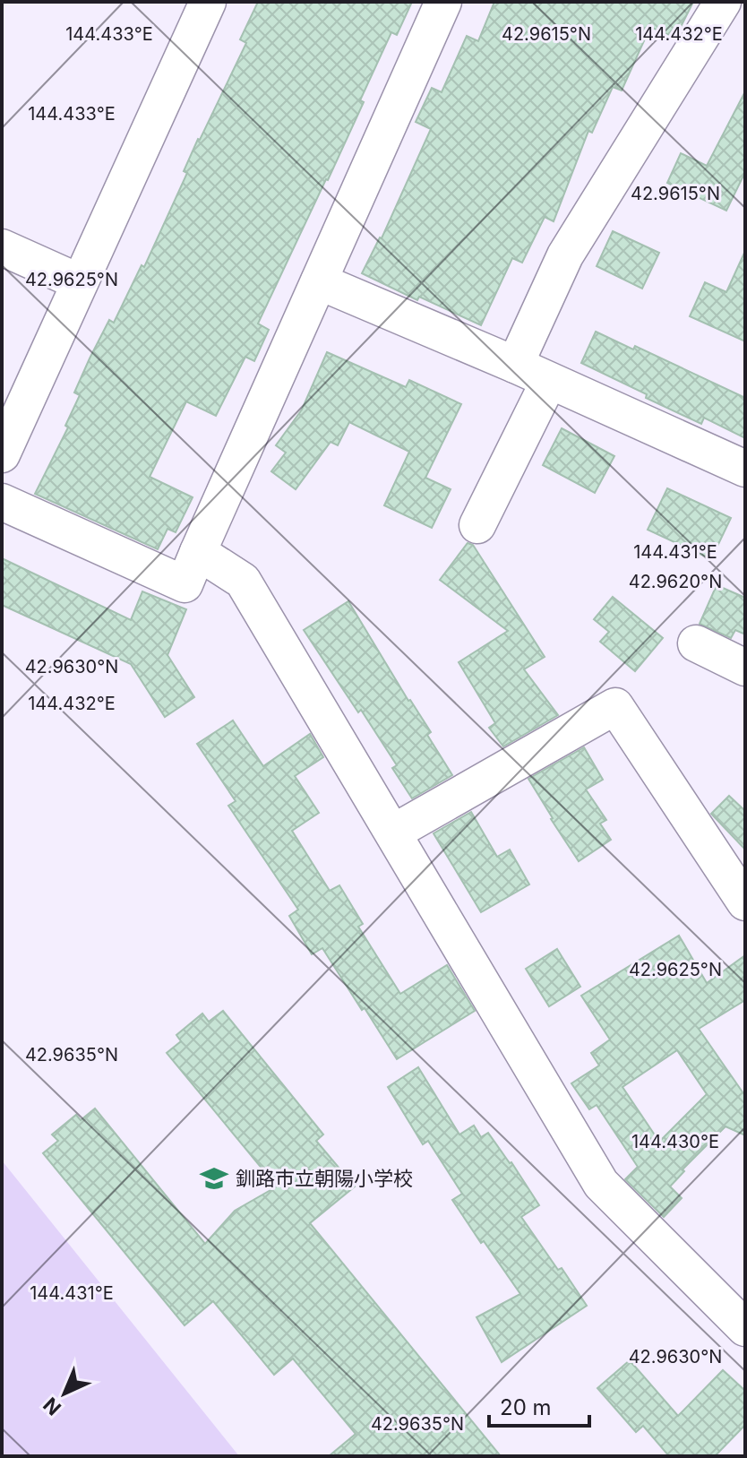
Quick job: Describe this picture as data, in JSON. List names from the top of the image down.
{
  "places": {
    "school or university": ["釧路市立朝陽小学校"]
  },
  "scale_bar": "20 m",
  "north": "bottom left",
  "coordinates": [
    "42.9615°N",
    "144.433°E",
    "144.432°E",
    "42.9625°N",
    "144.431°E",
    "42.9620°N",
    "42.9630°N",
    "42.9635°N",
    "144.430°E"
  ]
}
